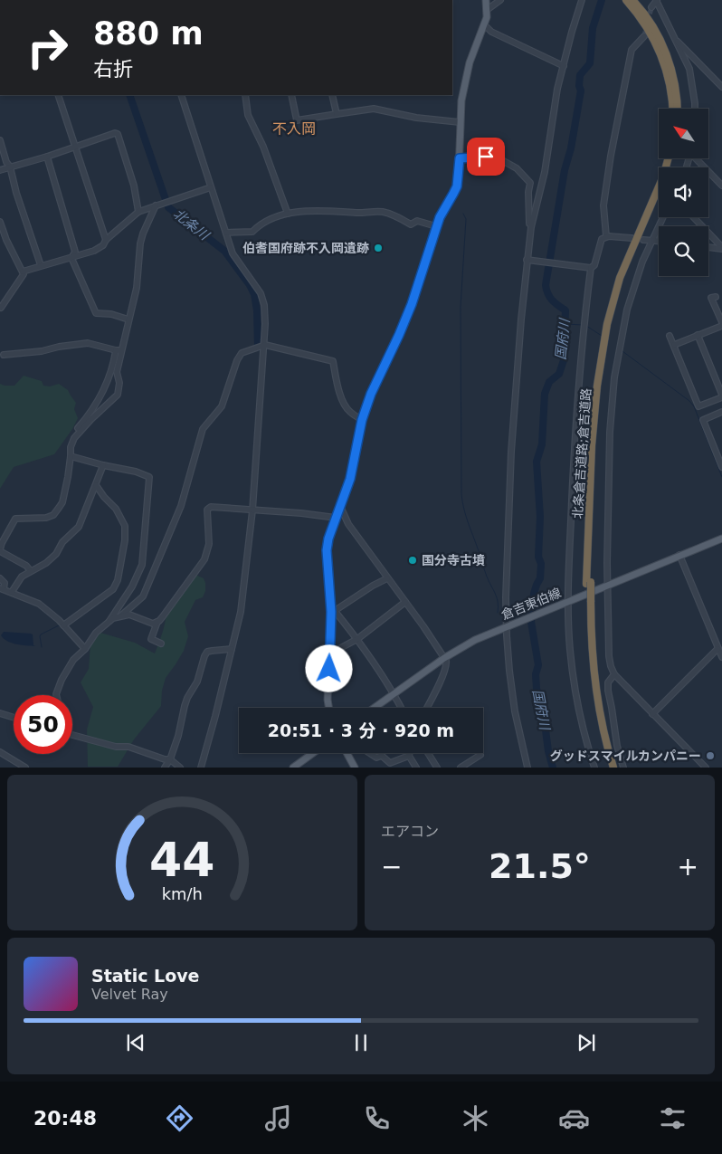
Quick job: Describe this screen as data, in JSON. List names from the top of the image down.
{
  "streets": {
    "highway": ["北条倉吉道路;倉吉道路"],
    "main road": ["倉吉東伯線"]
  },
  "districts": ["不入岡"],
  "water": ["北条川", "国府川"],
  "places": ["伯耆国府跡不入岡遺跡", "国分寺古墳", "グッドスマイルカンパニー"],
  "north": "top left",
  "page": {
    "turn": ["880 m", "右折"],
    "limit": "50",
    "trip": "20:51 · 3 分 · 920 m",
    "tile": "エアコン",
    "heat": ["−", "21.5°", "+"],
    "song": ["Static Love", "Velvet Ray"],
    "tabs": "20:48",
    "gauge": ["44", "km/h"]
  }
}
